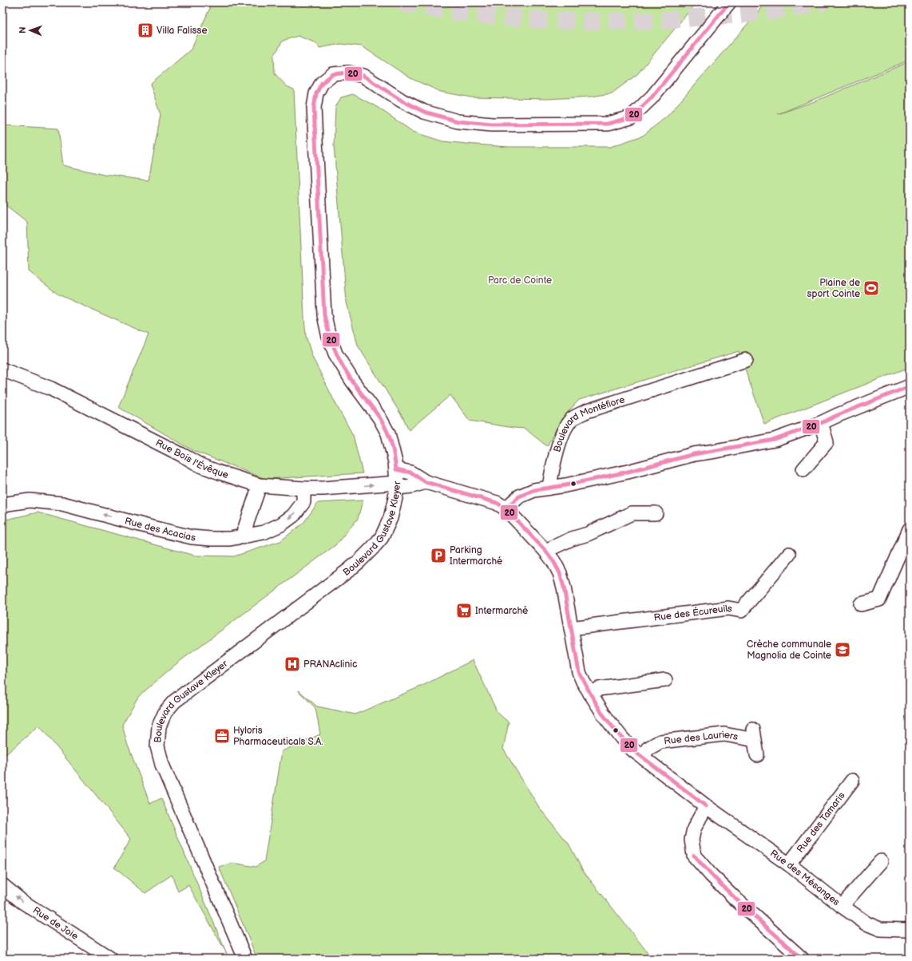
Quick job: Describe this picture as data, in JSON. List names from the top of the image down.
{
  "streets": {
    "street": [
      "Boulevard Montéfiore",
      "Rue Bois l'Évêque",
      "Boulevard Gustave Kleyer",
      "Rue des Acacias",
      "Rue des Écureuils",
      "Rue des Lauriers",
      "Rue des Tamaris",
      "Rue des Mésanges",
      "Rue de Joie"
    ]
  },
  "crossings": [
    ["Rue Bois l'Évêque", "Boulevard Gustave Kleyer"],
    ["Rue Bois l'Évêque", "Rue des Acacias"],
    ["Rue des Écureuils", "Rue des Mésanges"],
    ["Rue des Lauriers", "Rue des Mésanges"],
    ["Rue des Tamaris", "Rue des Mésanges"]
  ],
  "one_way": ["Rue des Acacias", "Rue de Joie"],
  "parks": ["Parc de Cointe"],
  "places": {
    "building": ["Villa Falisse"],
    "sports": ["Plaine de sport Cointe"],
    "parking": ["Parking Intermarché"],
    "supermarket": ["Intermarché"],
    "school or university": ["Crèche communale Magnolia de Cointe"],
    "hospital": ["PRANAclinic"],
    "office": ["Hyloris Pharmaceuticals S.A."]
  },
  "lines": ["transit line 20"],
  "north": "left"
}
